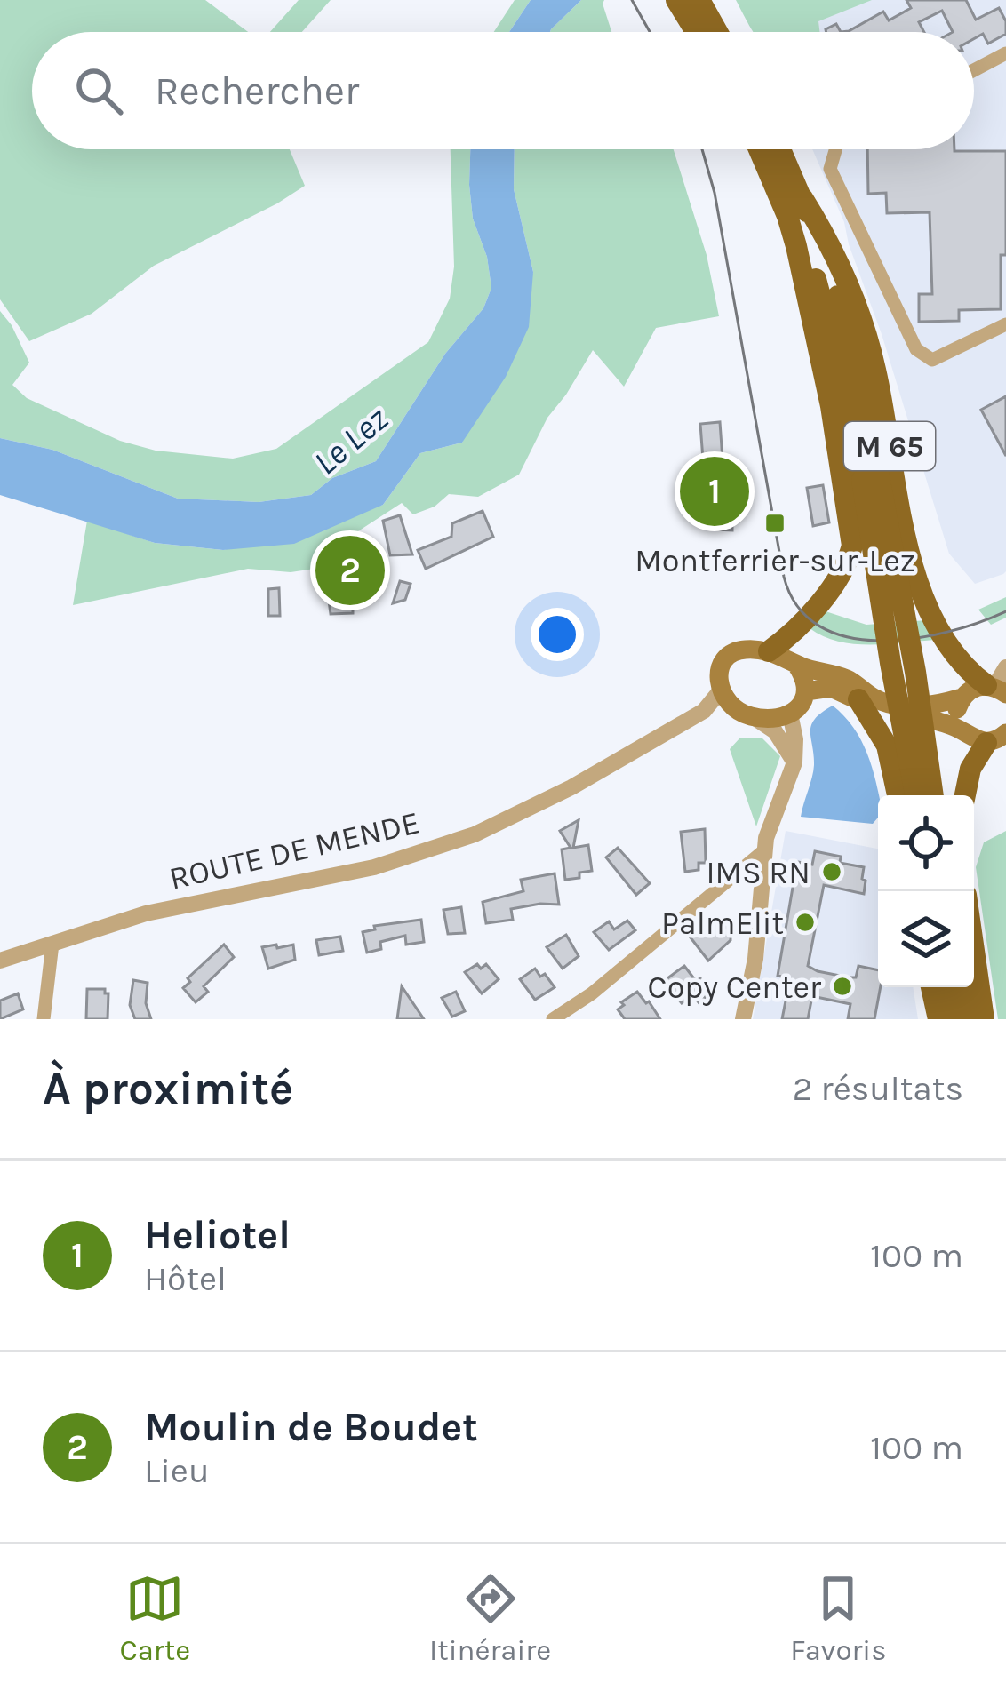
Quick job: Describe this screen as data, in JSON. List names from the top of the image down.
{
  "streets": {
    "main road": ["M 65"],
    "street": ["ROUTE DE MENDE"]
  },
  "crossings": [
    ["M 65", "ROUTE DE MENDE"]
  ],
  "water": ["Le Lez"],
  "places": {
    "transit": ["Montferrier-sur-Lez"],
    "other": ["IMS RN", "PalmElit", "Copy Center"]
  },
  "page": {
    "search": "Rechercher",
    "pins": ["1", "2"],
    "heading": ["À proximité", "2 résultats"],
    "list": [
      {
        "mark": "1",
        "name": "Heliotel",
        "note": "Hôtel",
        "value": "100 m"
      },
      {
        "mark": "2",
        "name": "Moulin de Boudet",
        "note": "Lieu",
        "value": "100 m"
      }
    ],
    "nav": ["Carte", "Itinéraire", "Favoris"]
  }
}
